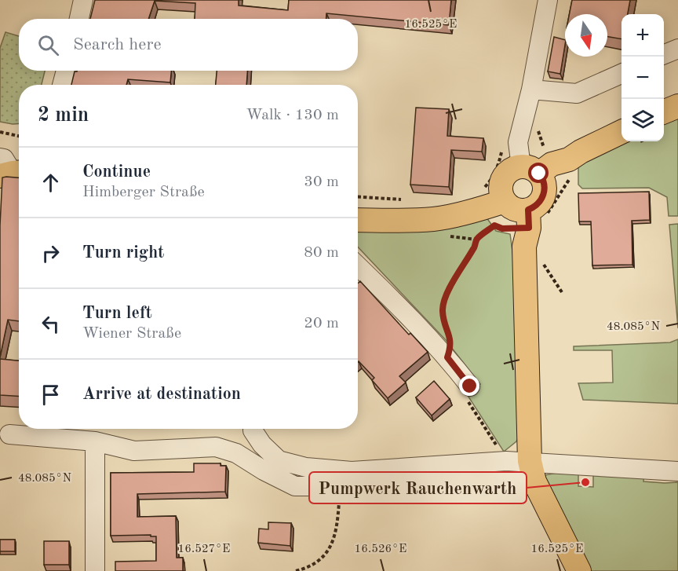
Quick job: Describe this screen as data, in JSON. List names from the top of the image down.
{
  "places": ["Pumpwerk Rauchenwarth"],
  "north": "bottom",
  "page": {
    "map_buttons": ["+", "−"],
    "search": "Search here",
    "heading": ["2 min", "Walk · 130 m"],
    "list": [
      ["Continue", "Himberger Straße", "30 m"],
      ["Turn right", "80 m"],
      ["Turn left", "Wiener Straße", "20 m"],
      "Arrive at destination"
    ]
  },
  "coordinates": [
    "16.525°E",
    "48.085°N",
    "16.527°E",
    "16.526°E"
  ]
}
